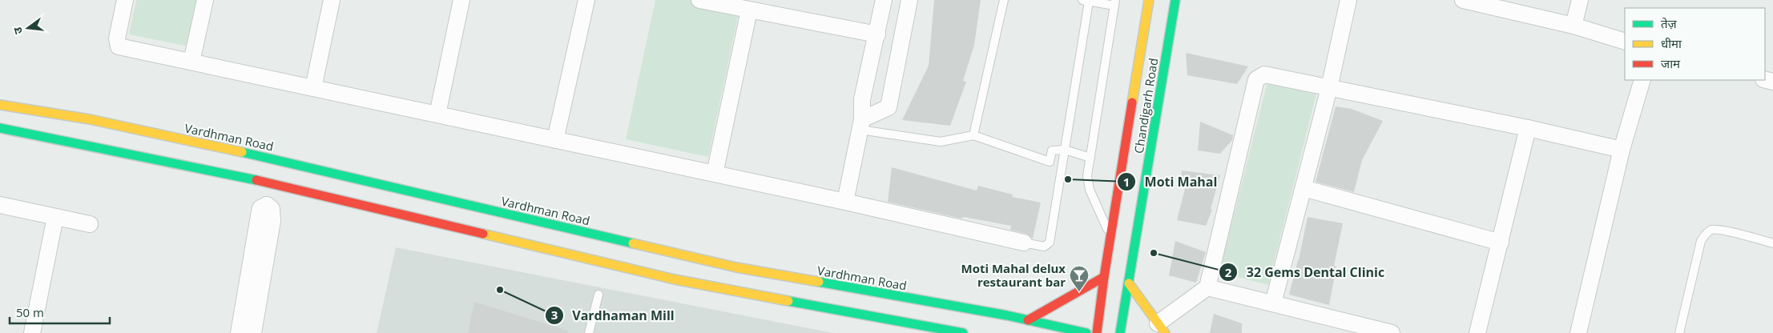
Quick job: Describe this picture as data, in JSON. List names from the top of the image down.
{
  "streets": {
    "street": ["Chandigarh Road", "Vardhman Road"]
  },
  "places": {
    "other": ["Moti Mahal", "32 Gems Dental Clinic", "Vardhaman Mill"],
    "bar": ["Moti Mahal delux restaurant bar"]
  },
  "legend": ["तेज़", "धीमा", "जाम"],
  "scale_bar": "50 m",
  "north": "left"
}
